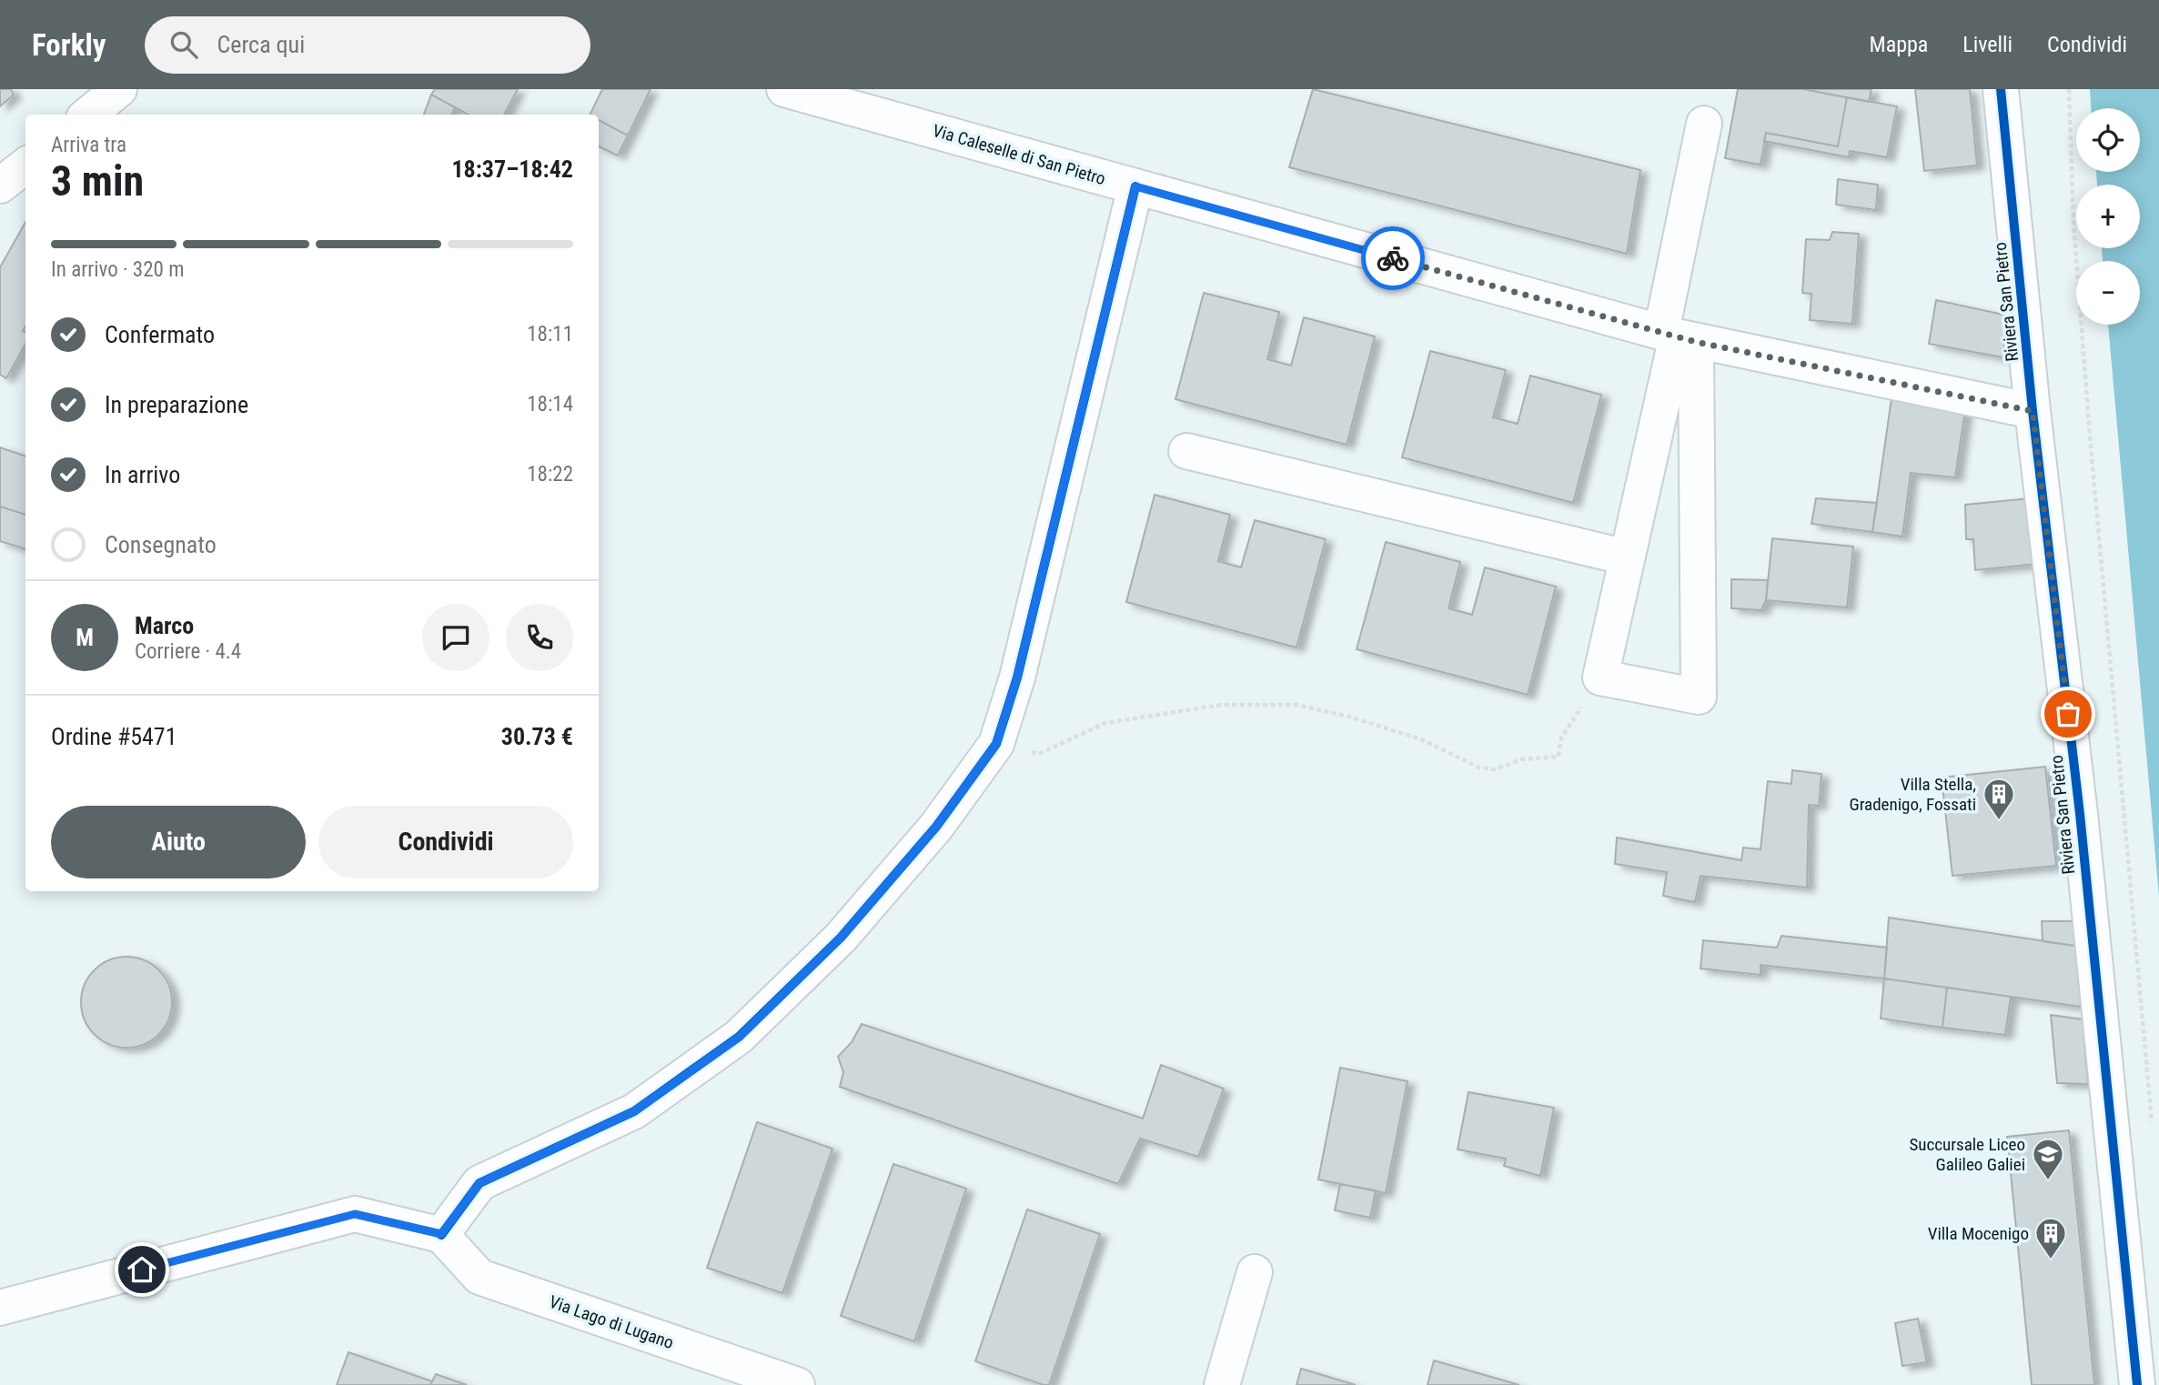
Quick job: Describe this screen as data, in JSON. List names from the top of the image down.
{
  "streets": {
    "street": ["Via Caleselle di San Pietro", "Riviera San Pietro", "Via Lago di Lugano"]
  },
  "crossings": [
    ["Via Caleselle di San Pietro", "Riviera San Pietro"]
  ],
  "places": {
    "building": ["Villa Stella, Gradenigo, Fossati", "Villa Mocenigo"],
    "school or university": ["Succursale Liceo Galileo Galiei"]
  },
  "page": {
    "header": "Forkly",
    "search": "Cerca qui",
    "nav": ["Mappa", "Livelli", "Condividi"],
    "map_buttons": ["+", "−"],
    "heading": ["3 min", "Arriva tra", "18:37–18:42"],
    "panel": [
      "Marco",
      "Corriere · 4.4",
      "Ordine #5471",
      "30.73 €"
    ],
    "bar": "In arrivo · 320 m",
    "list": [
      ["Confermato", "18:11"],
      ["In preparazione", "18:14"],
      ["In arrivo", "18:22"],
      "Consegnato"
    ],
    "round": "M",
    "buttons": ["Aiuto", "Condividi"]
  }
}
